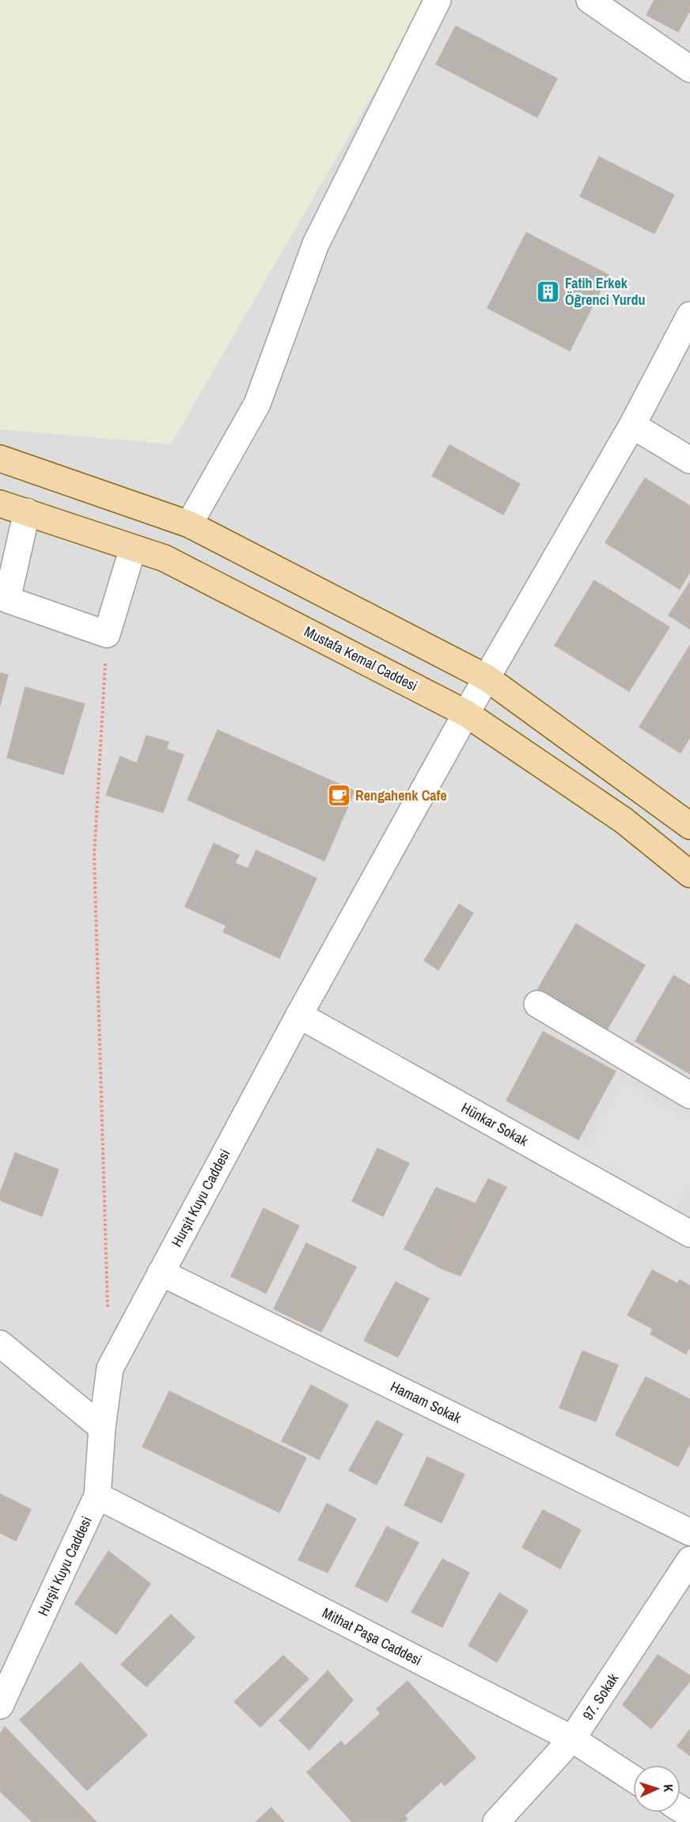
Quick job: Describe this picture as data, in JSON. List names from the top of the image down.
{
  "streets": {
    "main road": ["Mustafa Kemal Caddesi"],
    "street": [
      "Hünkar Sokak",
      "Hurşit Kuyu Caddesi",
      "Hamam Sokak",
      "Mithat Paşa Caddesi",
      "97. Sokak"
    ]
  },
  "crossings": [
    ["Mustafa Kemal Caddesi", "Hurşit Kuyu Caddesi"],
    ["Hünkar Sokak", "Hurşit Kuyu Caddesi"],
    ["Hurşit Kuyu Caddesi", "Hamam Sokak"],
    ["Hurşit Kuyu Caddesi", "Mithat Paşa Caddesi"],
    ["Mithat Paşa Caddesi", "97. Sokak"]
  ],
  "places": {
    "building": ["Fatih Erkek Öğrenci Yurdu"],
    "cafe": ["Rengahenk Cafe"]
  },
  "north": "right"
}
